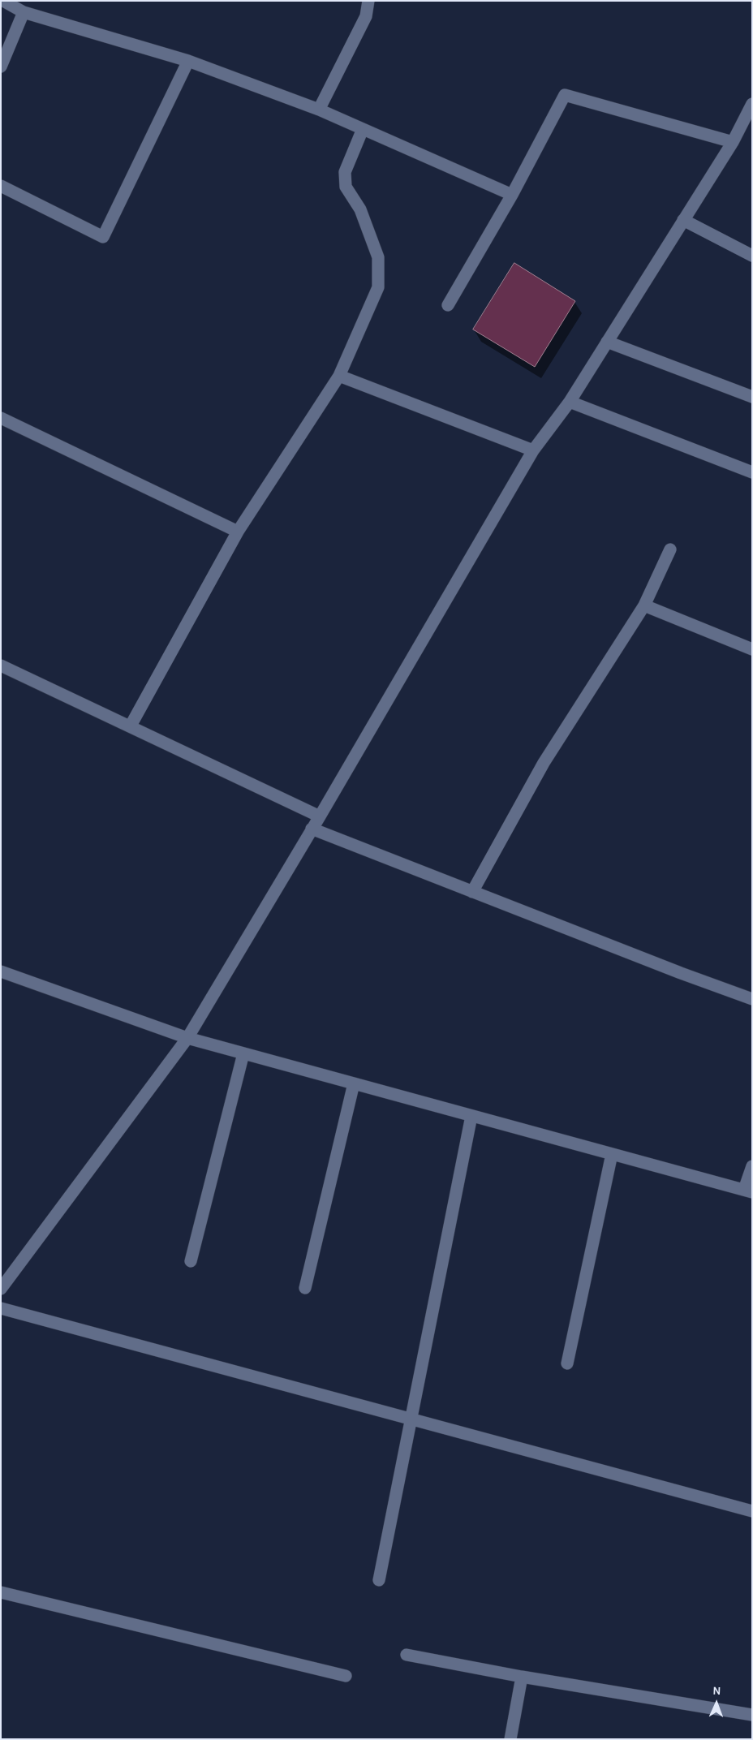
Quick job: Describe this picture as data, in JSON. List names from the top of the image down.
{
  "north": "top"
}
